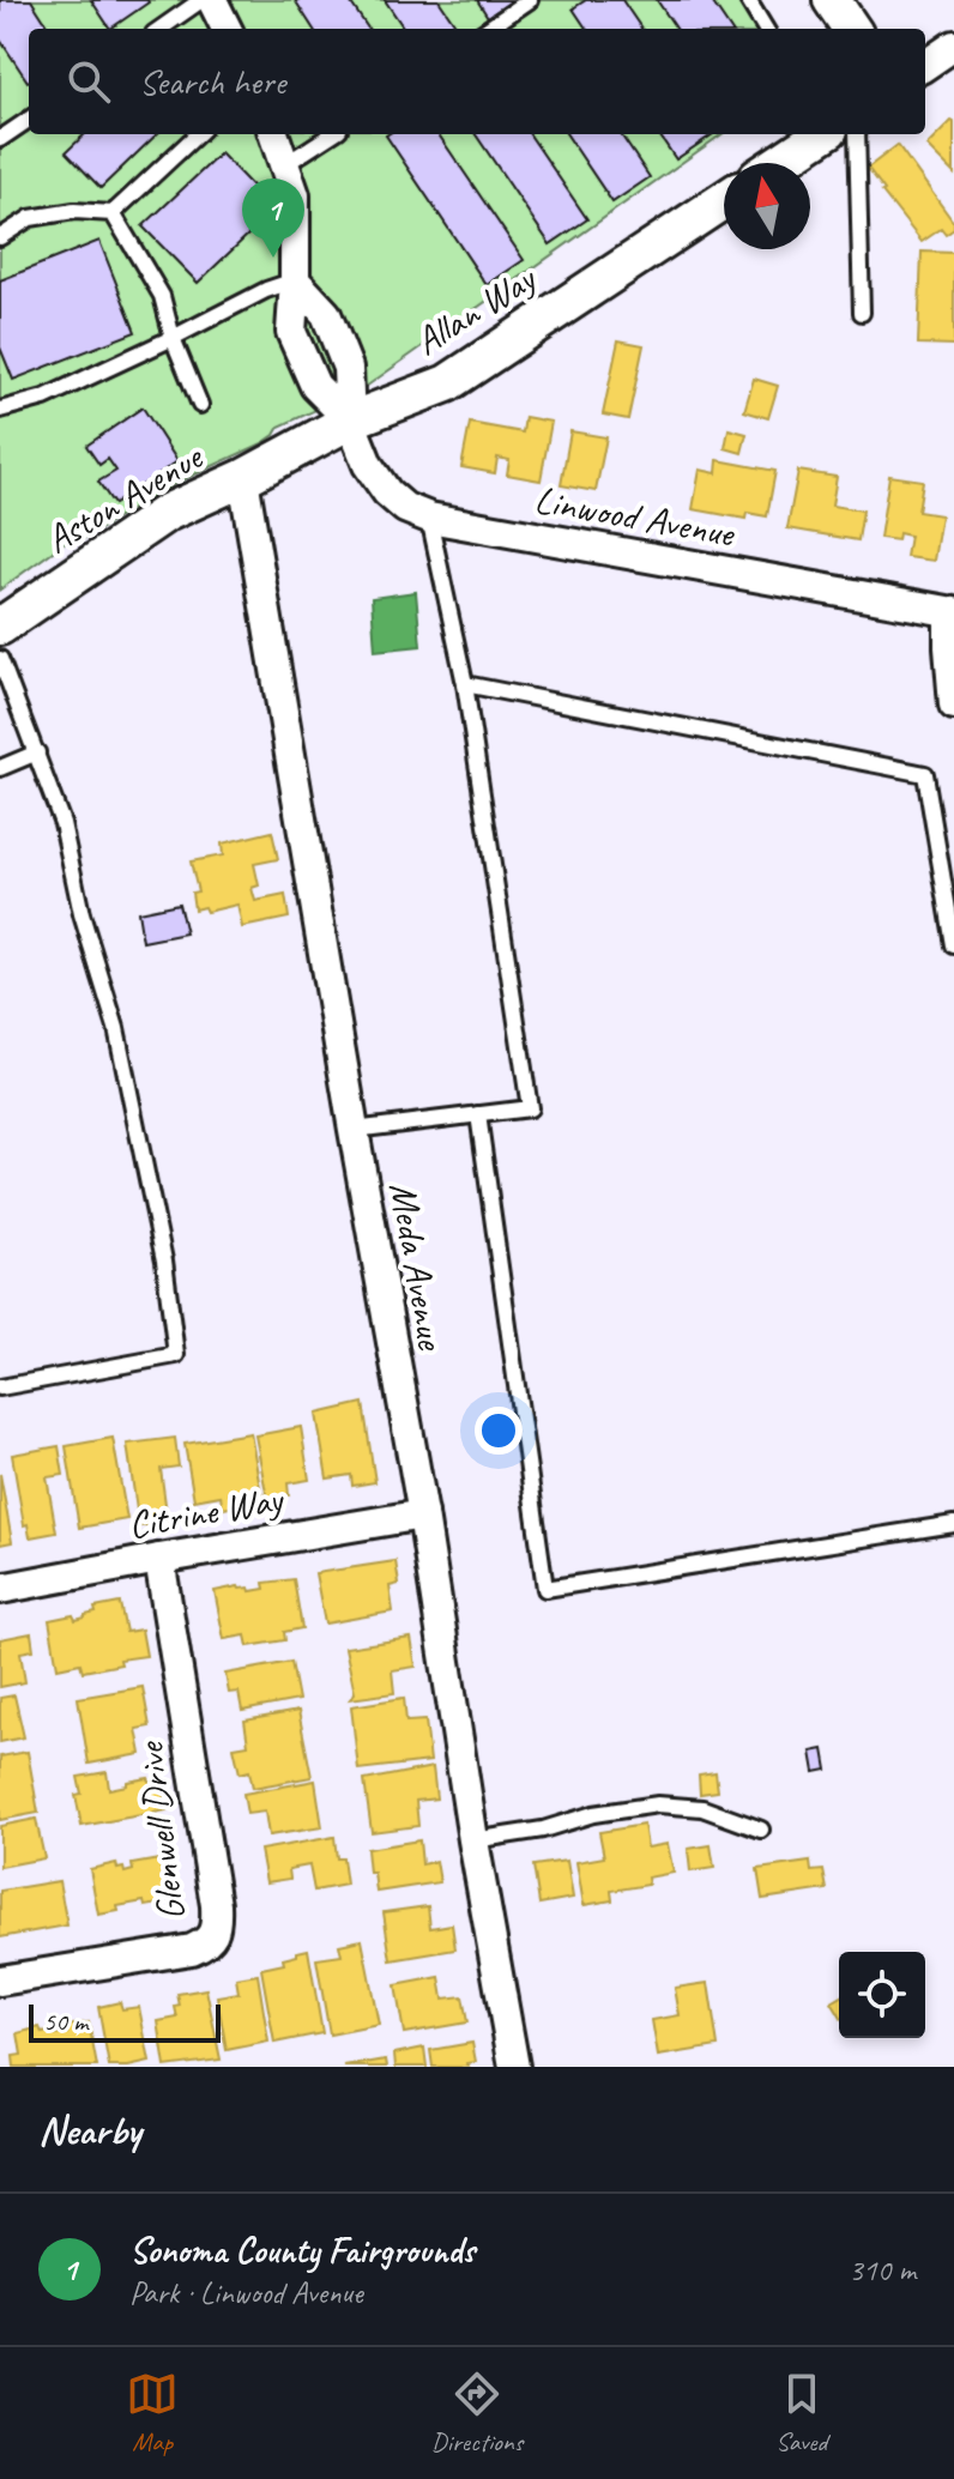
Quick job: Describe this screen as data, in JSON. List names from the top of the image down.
{
  "streets": {
    "street": [
      "Allan Way",
      "Aston Avenue",
      "Linwood Avenue",
      "Meda Avenue",
      "Citrine Way",
      "Glenwell Drive"
    ]
  },
  "crossings": [
    ["Allan Way", "Aston Avenue"],
    ["Allan Way", "Linwood Avenue"],
    ["Allan Way", "Meda Avenue"],
    ["Aston Avenue", "Meda Avenue"],
    ["Meda Avenue", "Citrine Way"],
    ["Citrine Way", "Glenwell Drive"]
  ],
  "scale_bar": "50 m",
  "north": "top",
  "page": {
    "search": "Search here",
    "pins": "1",
    "scale": "50 m",
    "heading": "Nearby",
    "list": [
      {
        "mark": "1",
        "name": "Sonoma County Fairgrounds",
        "note": "Park · Linwood Avenue",
        "value": "310 m"
      }
    ],
    "nav": ["Map", "Directions", "Saved"]
  }
}
